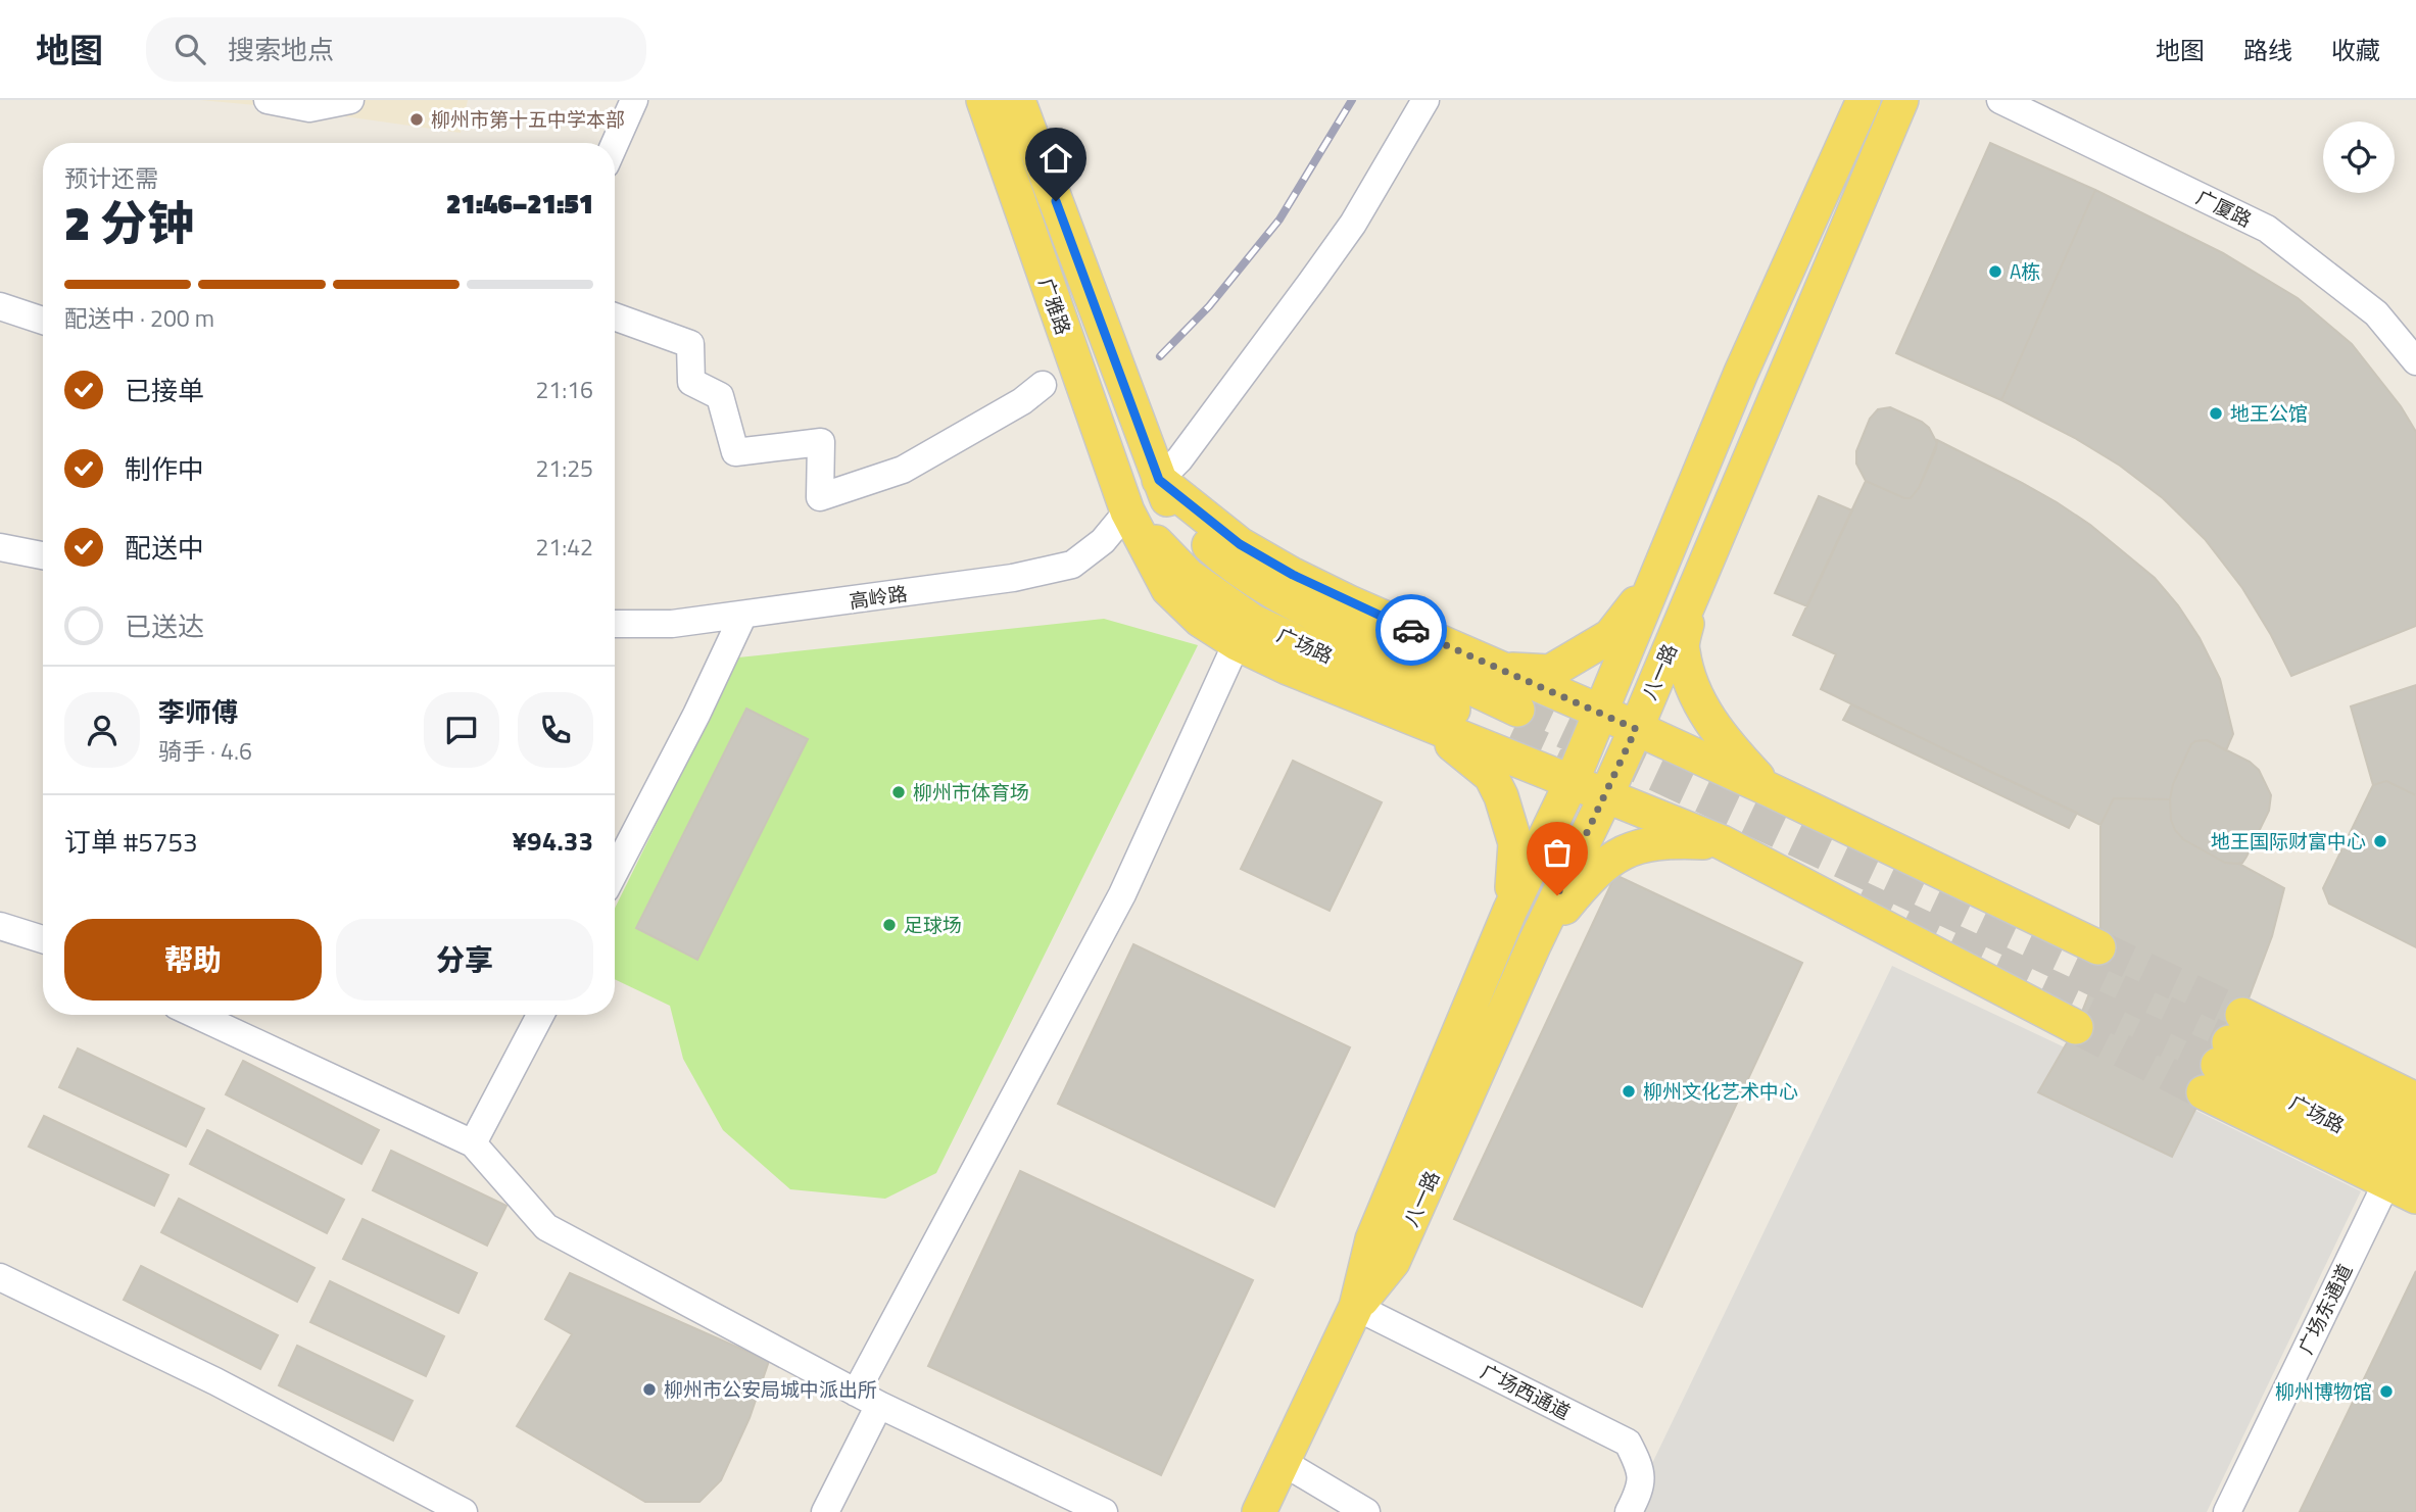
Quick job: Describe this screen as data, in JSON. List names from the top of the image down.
{
  "streets": {
    "main road": ["广雅路", "广场路", "八一路"],
    "street": [
      "广厦路",
      "高岭路",
      "广场东通道",
      "广场西通道"
    ]
  },
  "crossings": [
    ["广雅路", "高岭路"],
    ["广雅路", "广场路"],
    ["高岭路", "广场路"],
    ["八一路", "广场西通道"]
  ],
  "places": [
    "柳州市第十五中学本部",
    "A栋",
    "地王公馆",
    "柳州市体育场",
    "地王国际财富中心",
    "足球场",
    "柳州文化艺术中心",
    "柳州市公安局城中派出所",
    "柳州博物馆"
  ],
  "page": {
    "header": "地图",
    "search": "搜索地点",
    "nav": ["地图", "路线", "收藏"],
    "heading": ["2 分钟", "预计还需", "21:46–21:51"],
    "panel": [
      "李师傅",
      "骑手 · 4.6",
      "订单 #5753",
      "¥94.33"
    ],
    "bar": "配送中 · 200 m",
    "list": [
      ["已接单", "21:16"],
      ["制作中", "21:25"],
      ["配送中", "21:42"],
      "已送达"
    ],
    "buttons": ["帮助", "分享"]
  }
}
